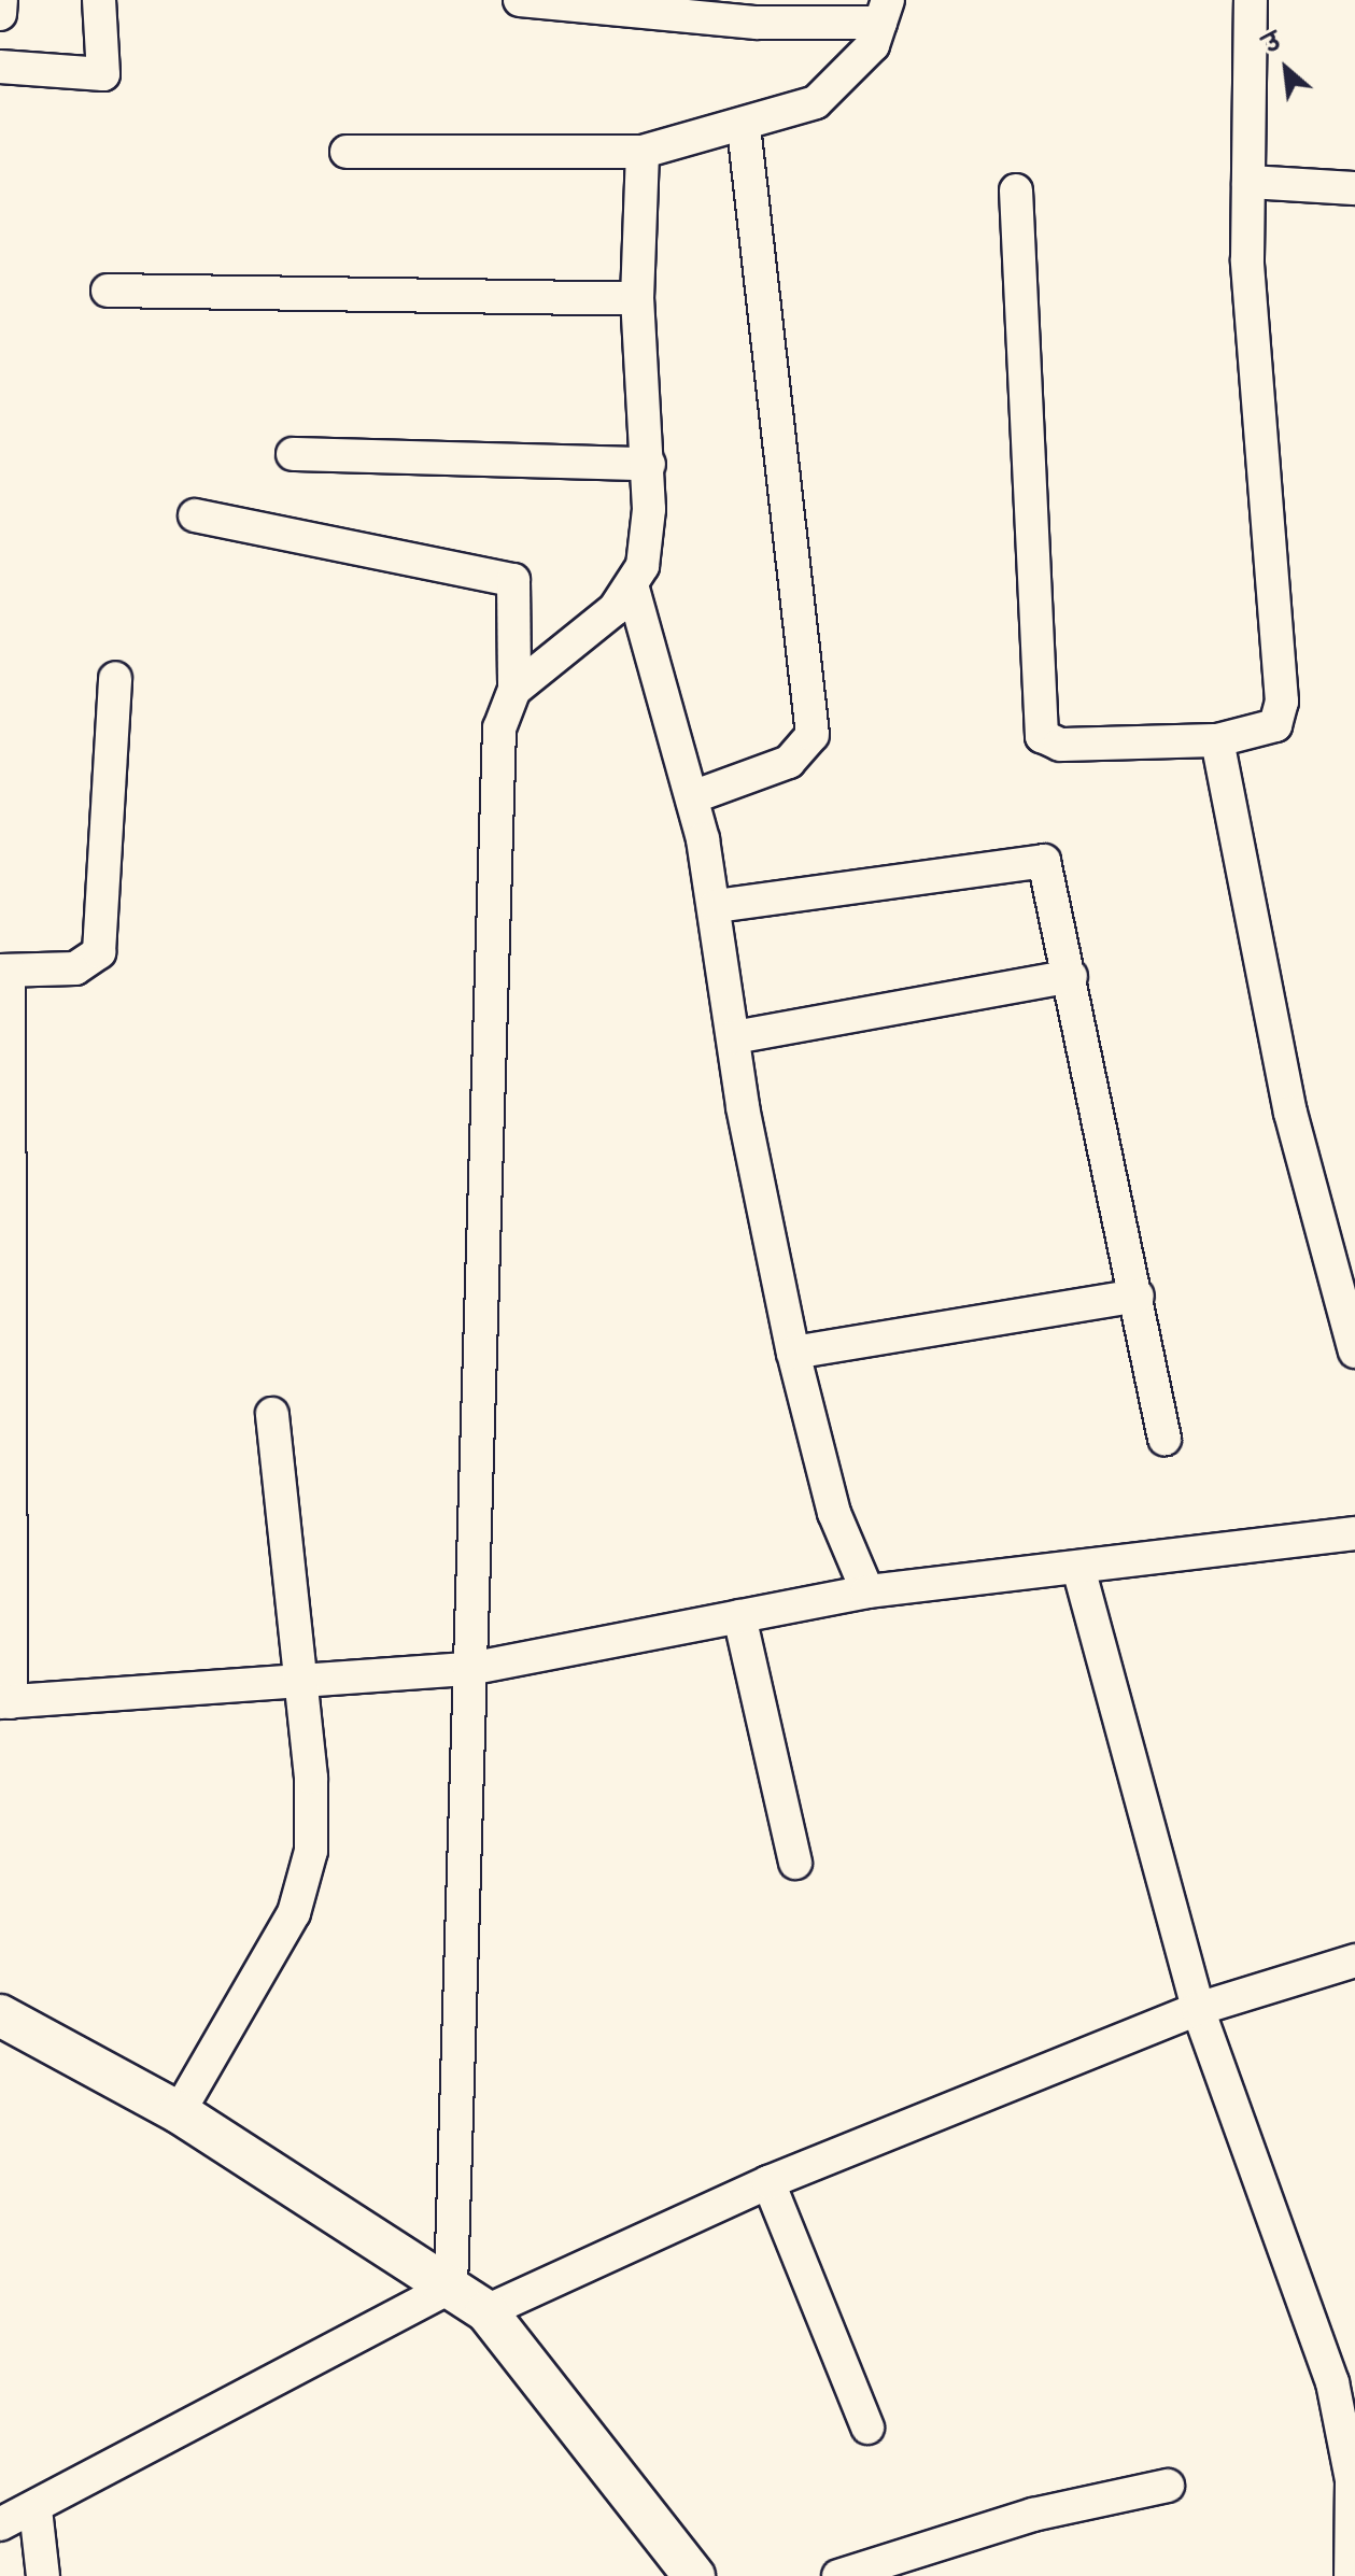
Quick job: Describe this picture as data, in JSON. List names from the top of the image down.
{
  "north": "top left"
}
